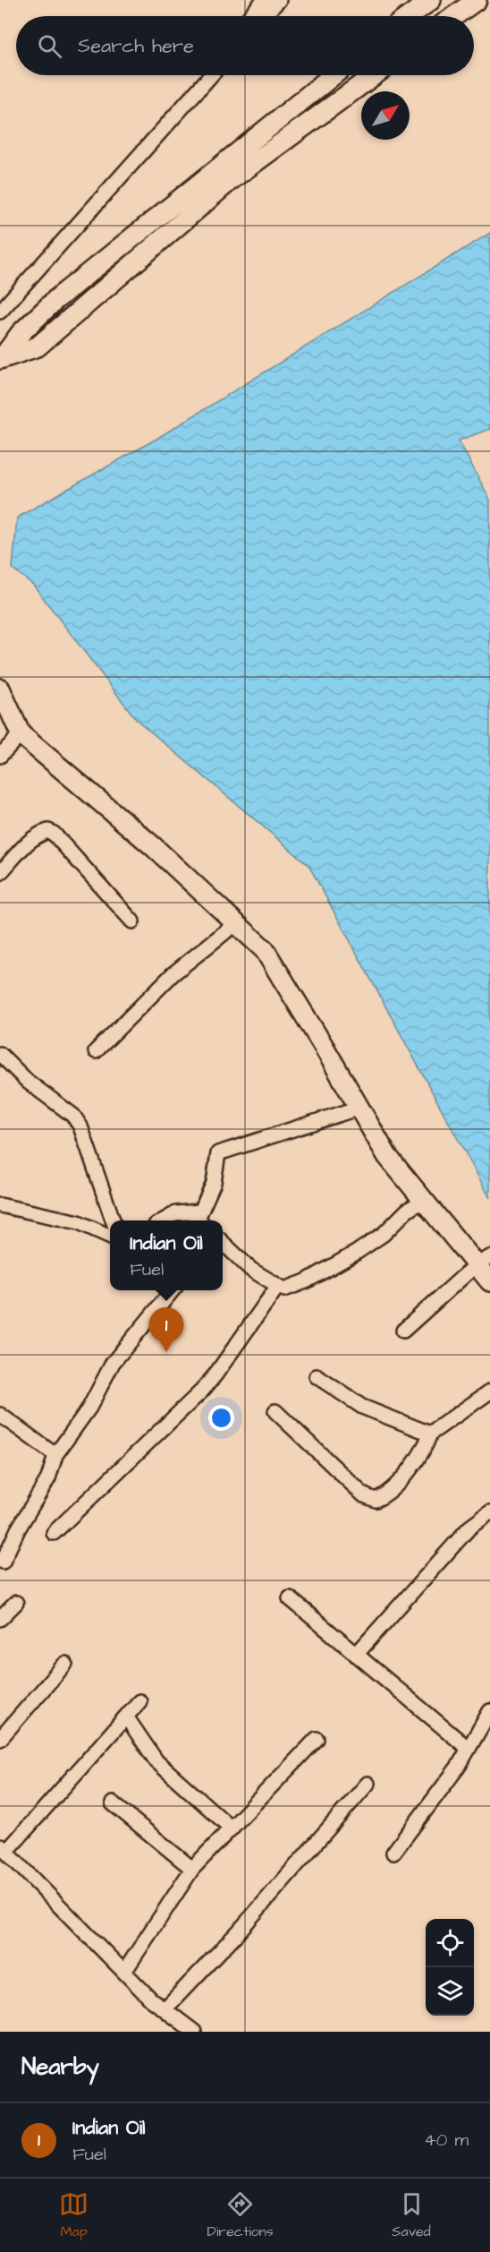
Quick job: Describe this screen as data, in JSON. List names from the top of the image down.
{
  "north": "top right",
  "page": {
    "search": "Search here",
    "popup": ["Indian Oil", "Fuel"],
    "pins": "1",
    "heading": "Nearby",
    "list": [
      {
        "mark": "1",
        "name": "Indian Oil",
        "note": "Fuel",
        "value": "40 m"
      }
    ],
    "nav": ["Map", "Directions", "Saved"]
  }
}
